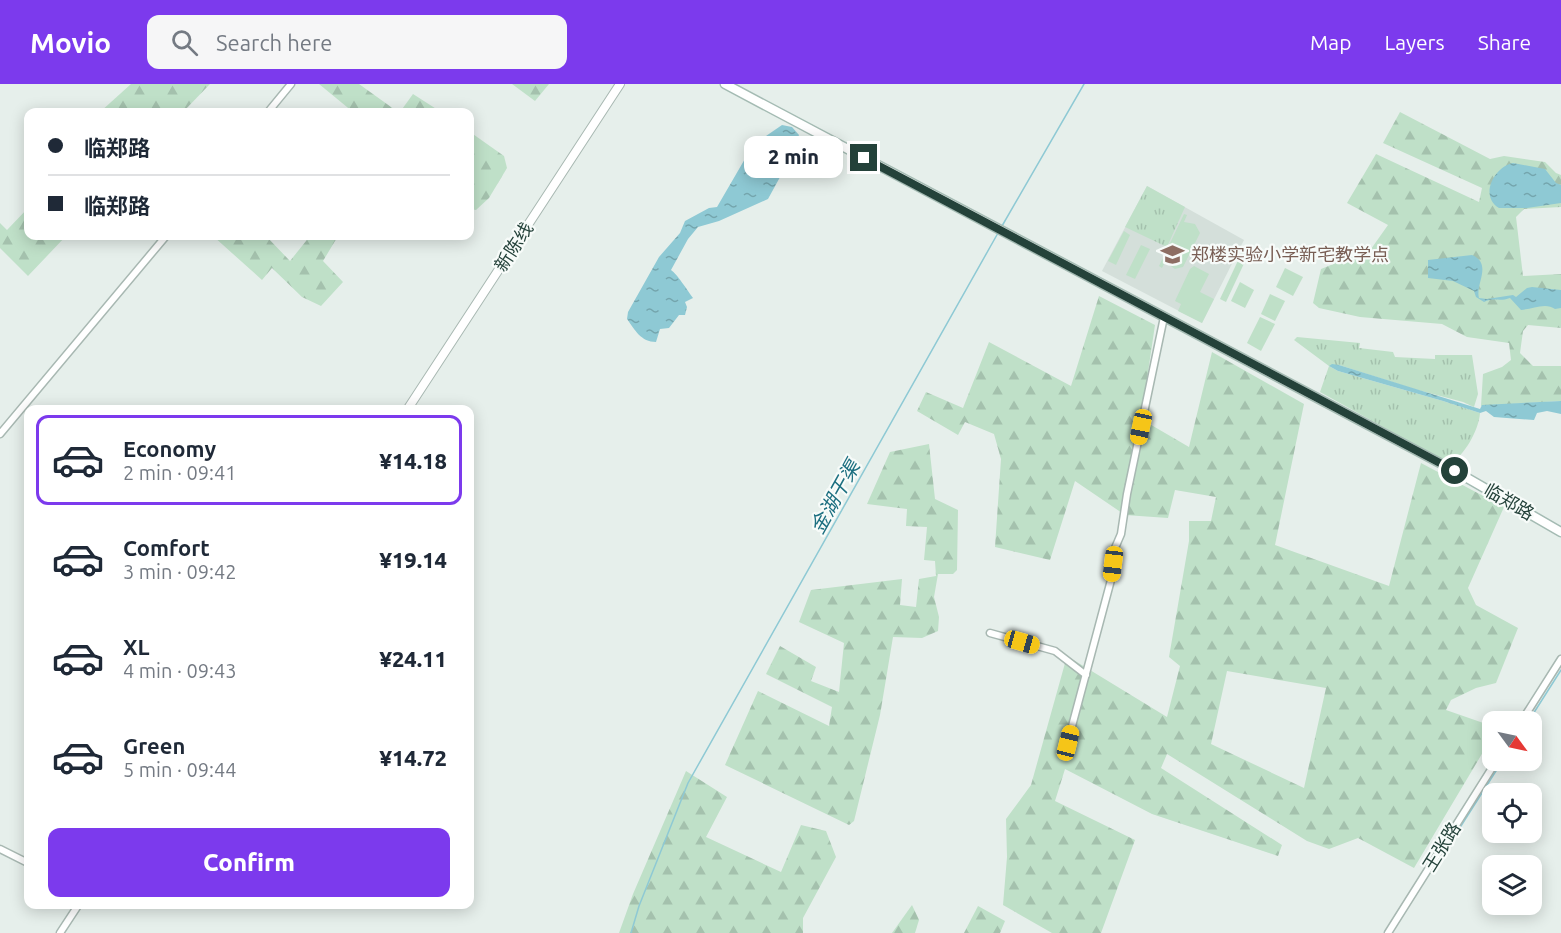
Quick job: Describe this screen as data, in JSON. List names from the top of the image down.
{
  "streets": {
    "main road": ["临郑路"],
    "street": ["新陈线", "王张路"]
  },
  "water": ["金湖干渠"],
  "places": {
    "school or university": ["郑楼实验小学新宅教学点"]
  },
  "north": "bottom right",
  "page": {
    "header": "Movio",
    "search": "Search here",
    "nav": ["Map", "Layers", "Share"],
    "banner": ["临郑路", "临郑路"],
    "bubble": "2 min",
    "list": [
      {
        "name": "Economy",
        "note": "2 min · 09:41",
        "value": "¥14.18"
      },
      {
        "name": "Comfort",
        "note": "3 min · 09:42",
        "value": "¥19.14"
      },
      {
        "name": "XL",
        "note": "4 min · 09:43",
        "value": "¥24.11"
      },
      {
        "name": "Green",
        "note": "5 min · 09:44",
        "value": "¥14.72"
      }
    ],
    "buttons": "Confirm"
  }
}
